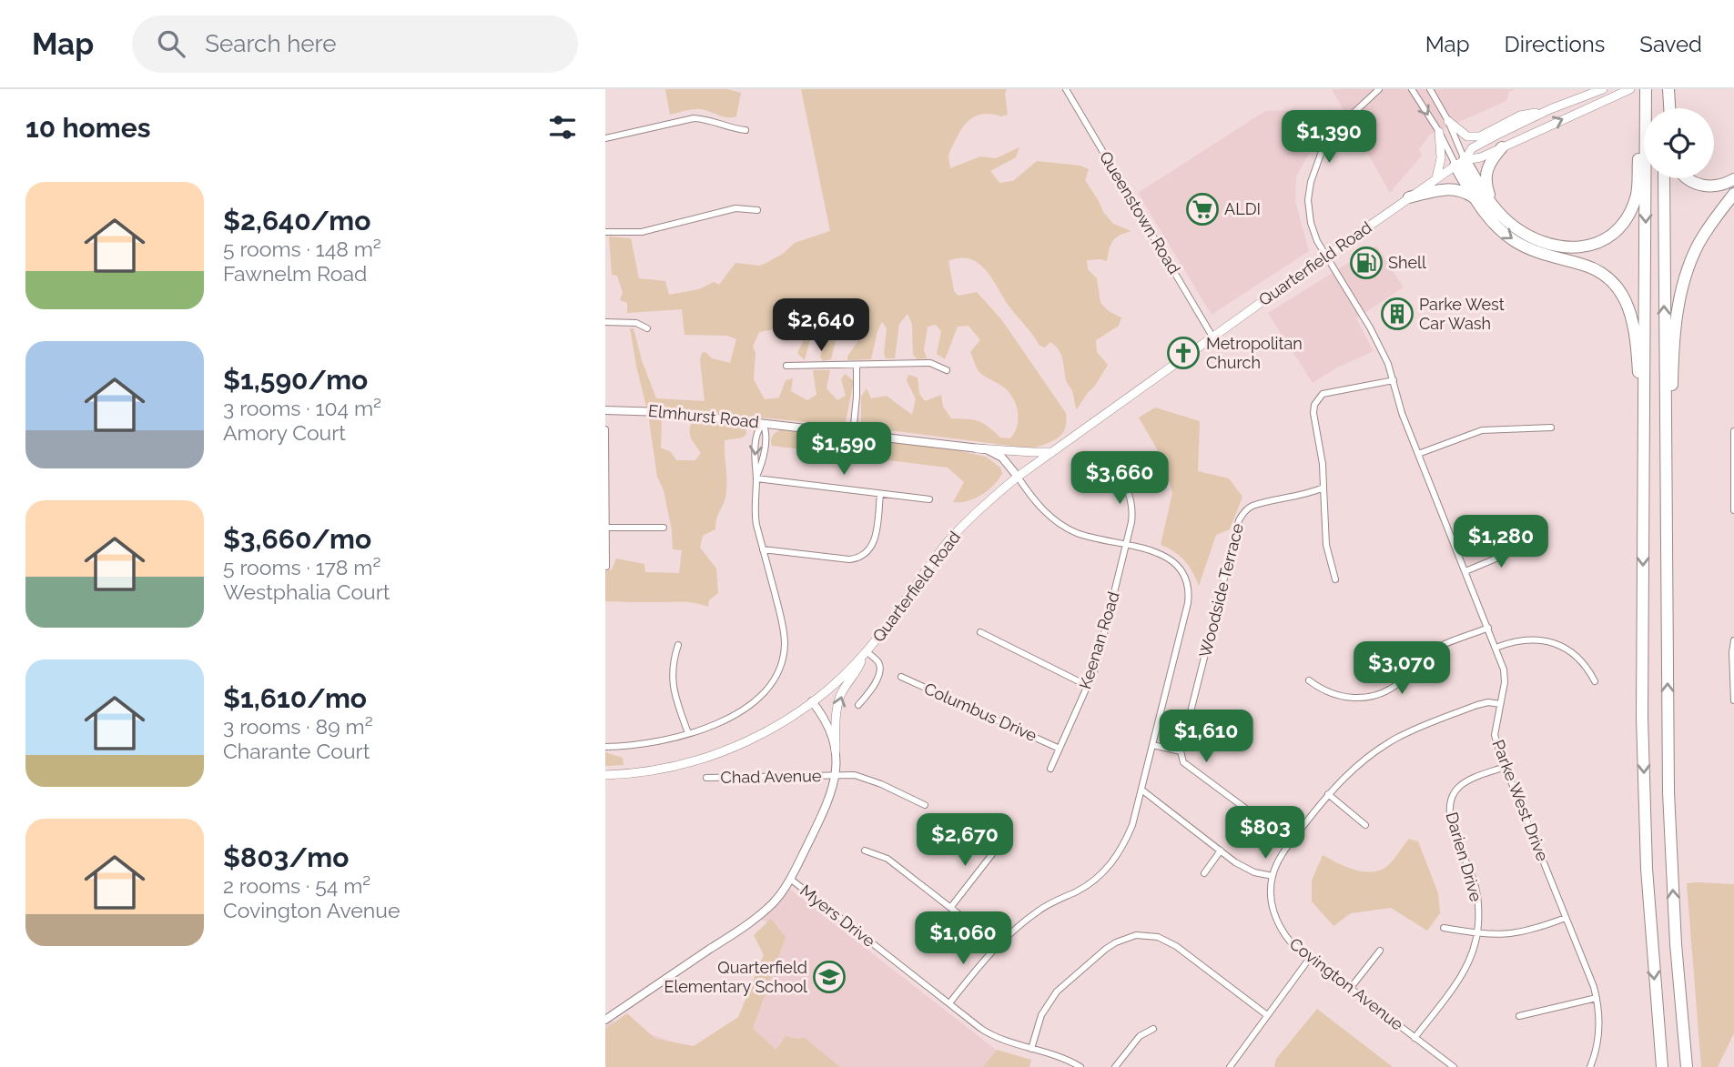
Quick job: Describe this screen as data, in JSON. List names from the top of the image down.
{
  "streets": {
    "main road": ["Quarterfield Road"],
    "street": [
      "Queenstown Road",
      "Elmhurst Road",
      "Woodside Terrace",
      "Keenan Road",
      "Columbus Drive",
      "Chad Avenue",
      "Parke West Drive",
      "Darien Drive",
      "Myers Drive",
      "Covington Avenue"
    ]
  },
  "crossings": [
    ["Queenstown Road", "Quarterfield Road"],
    ["Quarterfield Road", "Elmhurst Road"],
    ["Quarterfield Road", "Parke West Drive"],
    ["Keenan Road", "Columbus Drive"],
    ["Parke West Drive", "Darien Drive"],
    ["Darien Drive", "Covington Avenue"]
  ],
  "places": {
    "supermarket": ["ALDI"],
    "fuel station": ["Shell"],
    "building": ["Parke West Car Wash"],
    "church": ["Metropolitan Church"],
    "school or university": ["Quarterfield Elementary School"]
  },
  "page": {
    "header": "Map",
    "search": "Search here",
    "nav": ["Map", "Directions", "Saved"],
    "heading": "10 homes",
    "price": [
      "$1,390",
      "$2,640",
      "$1,590",
      "$3,660",
      "$1,280",
      "$3,070",
      "$1,610",
      "$803",
      "$2,670",
      "$1,060"
    ],
    "list": [
      {
        "name": "$2,640/mo",
        "note": "5 rooms · 148 m² · Fawnelm Road"
      },
      {
        "name": "$1,590/mo",
        "note": "3 rooms · 104 m² · Amory Court"
      },
      {
        "name": "$3,660/mo",
        "note": "5 rooms · 178 m² · Westphalia Court"
      },
      {
        "name": "$1,610/mo",
        "note": "3 rooms · 89 m² · Charante Court"
      },
      {
        "name": "$803/mo",
        "note": "2 rooms · 54 m² · Covington Avenue"
      }
    ]
  }
}
